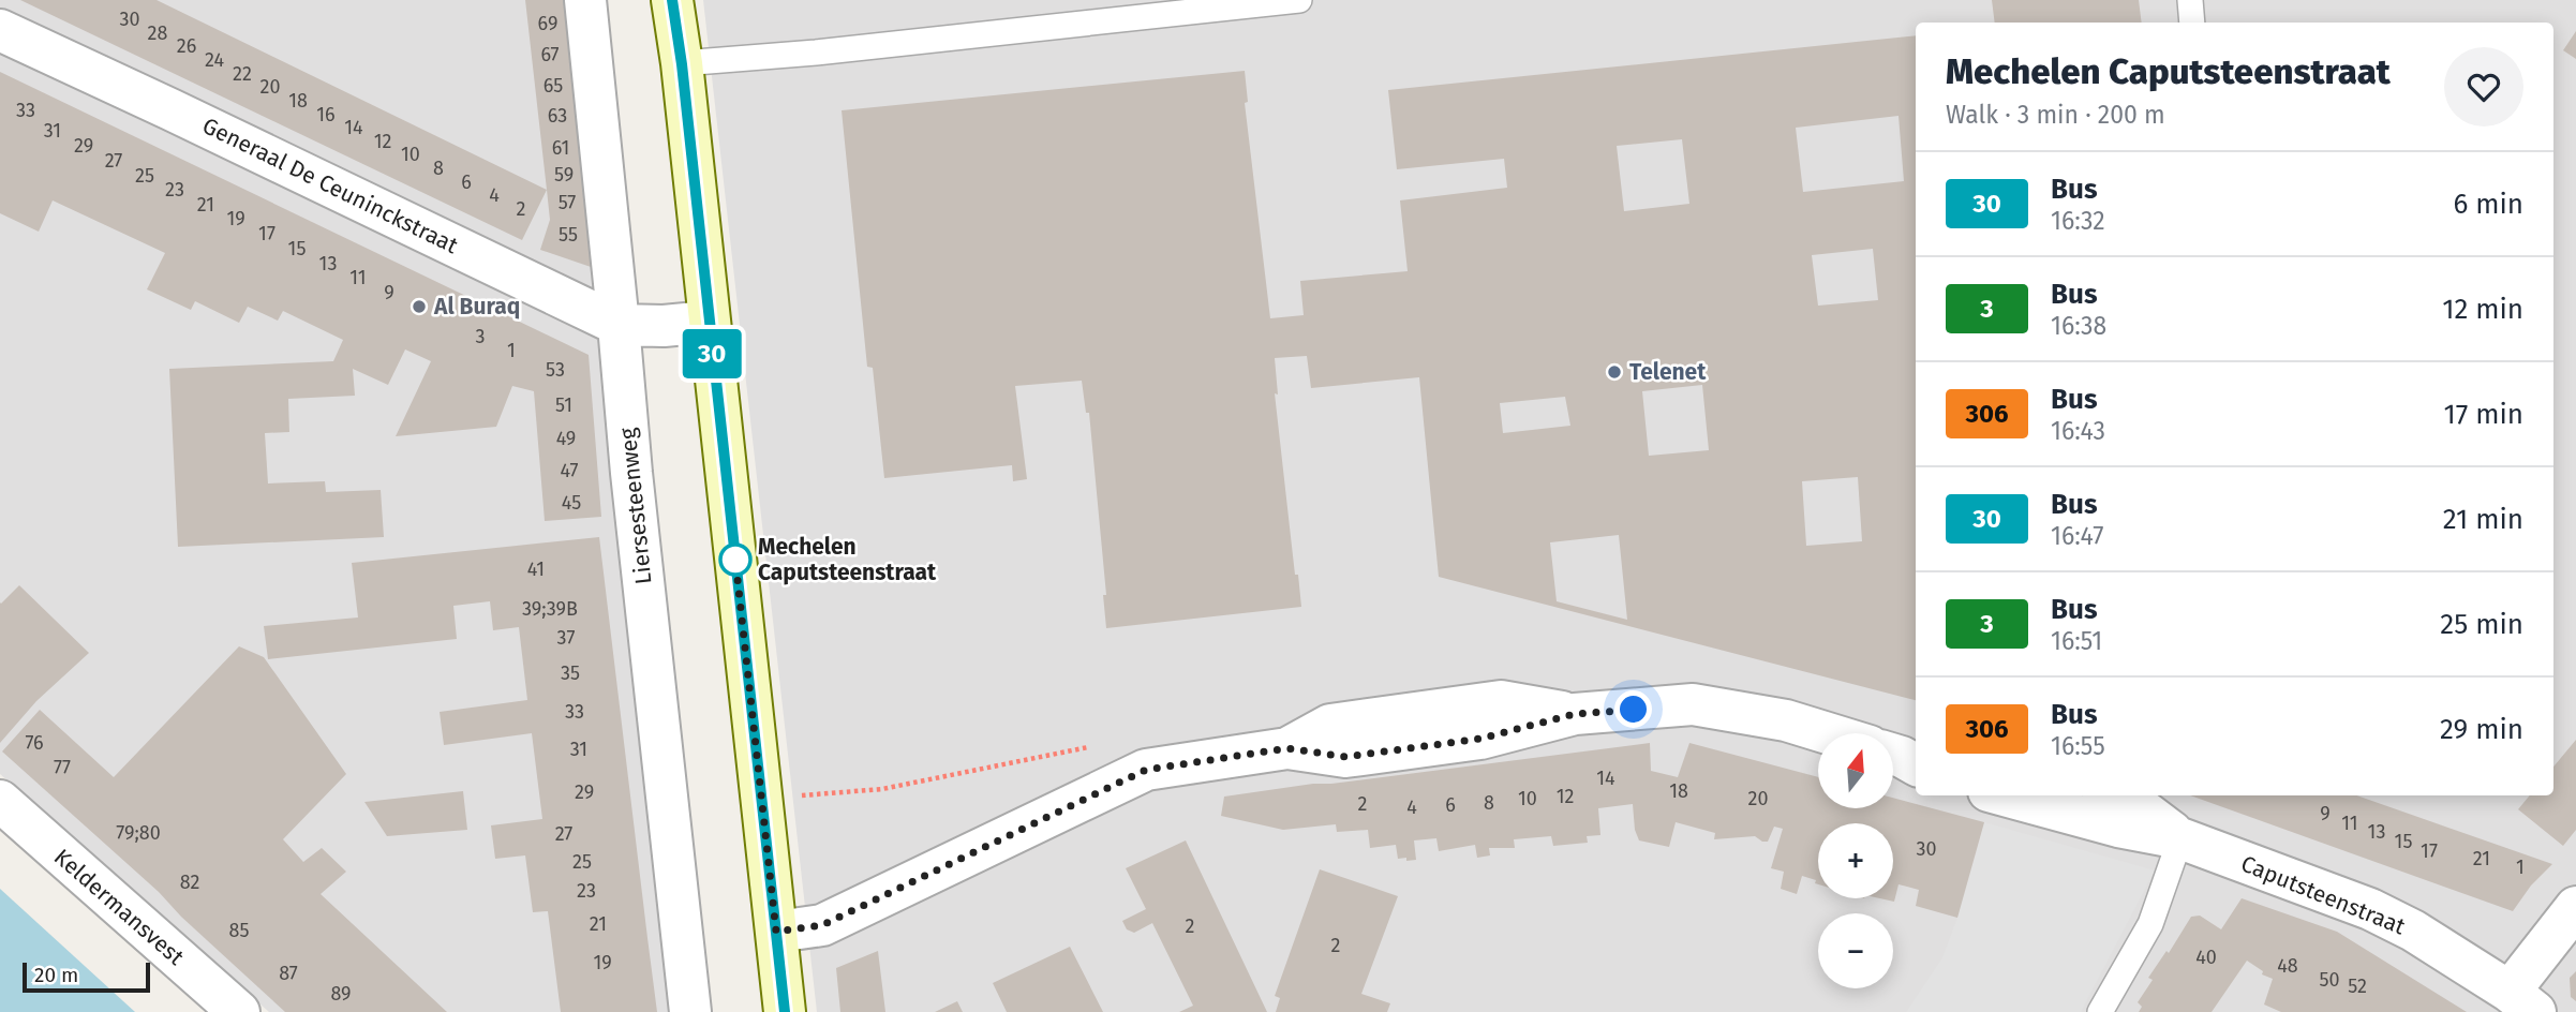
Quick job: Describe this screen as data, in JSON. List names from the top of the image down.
{
  "streets": {
    "street": [
      "Generaal De Ceuninckstraat",
      "Liersesteenweg",
      "Caputsteenstraat",
      "Keldermansvest"
    ]
  },
  "crossings": [
    ["Generaal De Ceuninckstraat", "Liersesteenweg"]
  ],
  "places": ["Al Buraq", "Telenet", "Mechelen Caputsteenstraat"],
  "lines": ["bus line 30"],
  "house_numbers": [
    "30",
    "69",
    "28",
    "26",
    "67",
    "24",
    "22",
    "65",
    "20",
    "18",
    "33",
    "16",
    "63",
    "14",
    "31",
    "12",
    "29",
    "61",
    "10",
    "27",
    "8",
    "59",
    "25",
    "6",
    "23",
    "4",
    "57",
    "21",
    "2",
    "19",
    "17",
    "55",
    "15",
    "13",
    "11",
    "9",
    "3",
    "1",
    "53",
    "51",
    "49",
    "47",
    "45",
    "41",
    "39;39B",
    "37",
    "35",
    "33",
    "76",
    "31",
    "77",
    "14",
    "18",
    "29",
    "12",
    "10",
    "20",
    "8",
    "2",
    "6",
    "4",
    "9",
    "11",
    "13",
    "79;80",
    "27",
    "15",
    "30",
    "17",
    "21",
    "25",
    "1",
    "82",
    "23",
    "21",
    "2",
    "85",
    "2",
    "40",
    "19",
    "48",
    "87",
    "50",
    "52",
    "89"
  ],
  "scale_bar": "20 m",
  "north": "top",
  "page": {
    "on_map": "30",
    "heading": ["Mechelen Caputsteenstraat", "Walk · 3 min · 200 m"],
    "list": [
      {
        "mark": "30",
        "name": "Bus",
        "note": "16:32",
        "value": "6 min"
      },
      {
        "mark": "3",
        "name": "Bus",
        "note": "16:38",
        "value": "12 min"
      },
      {
        "mark": "306",
        "name": "Bus",
        "note": "16:43",
        "value": "17 min"
      },
      {
        "mark": "30",
        "name": "Bus",
        "note": "16:47",
        "value": "21 min"
      },
      {
        "mark": "3",
        "name": "Bus",
        "note": "16:51",
        "value": "25 min"
      },
      {
        "mark": "306",
        "name": "Bus",
        "note": "16:55",
        "value": "29 min"
      }
    ],
    "map_buttons": ["+", "−"],
    "scale": "20 m"
  }
}
